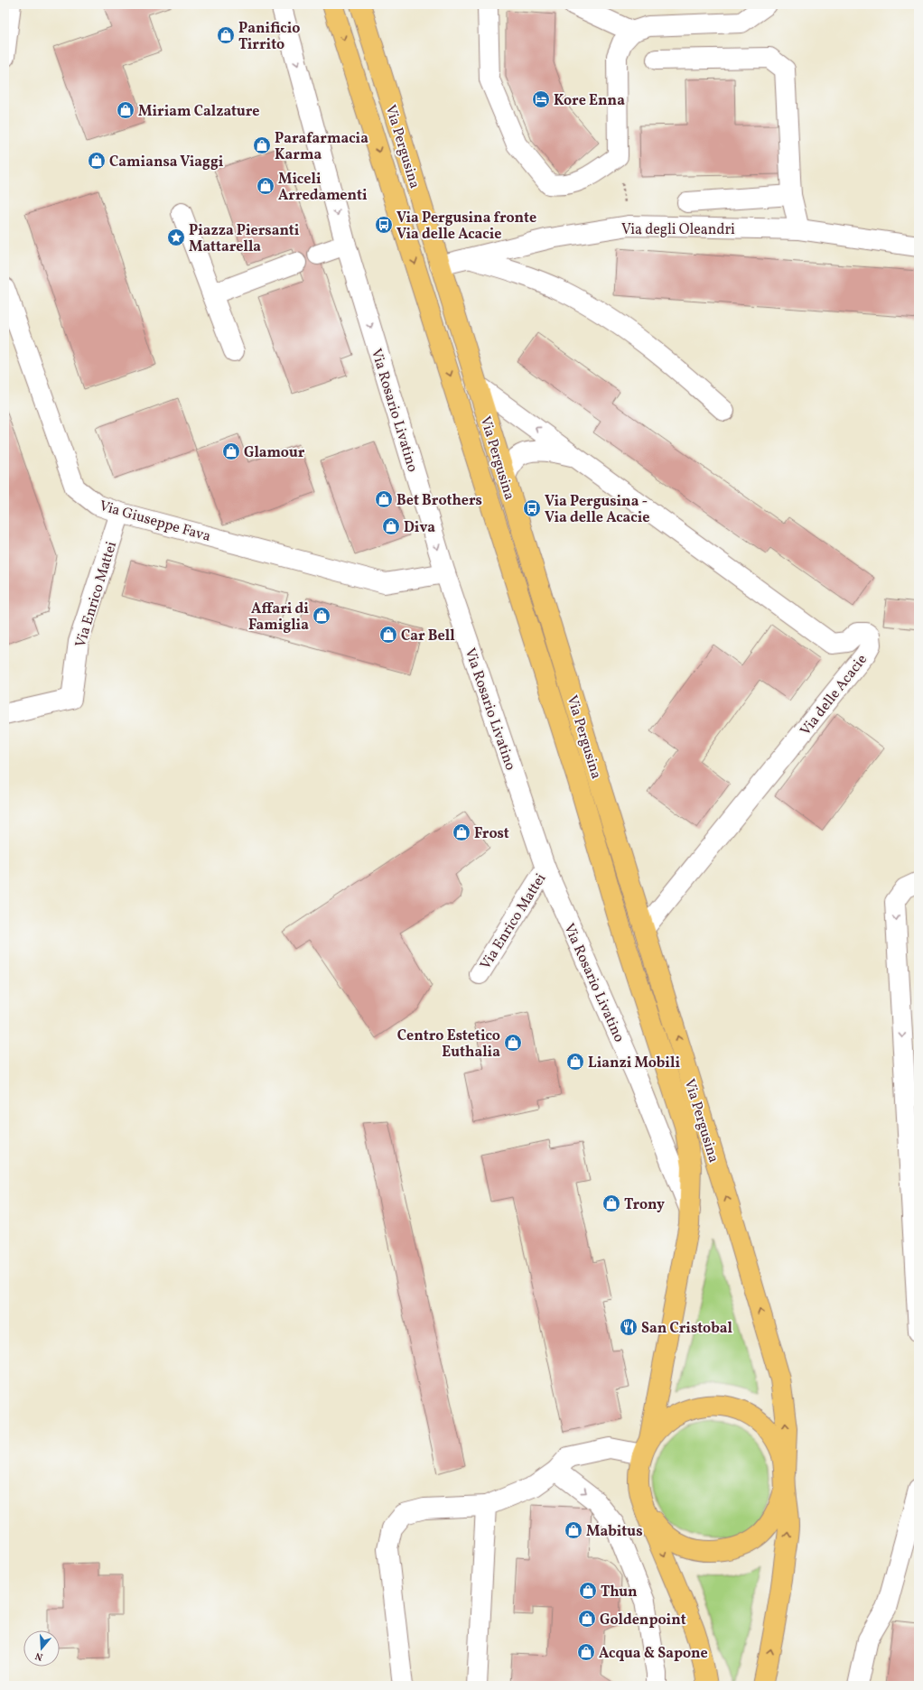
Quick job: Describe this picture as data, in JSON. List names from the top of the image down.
{
  "streets": {
    "main road": ["Via Pergusina"],
    "street": [
      "Via degli Oleandri",
      "Via Rosario Livatino",
      "Via Giuseppe Fava",
      "Via Enrico Mattei",
      "Via delle Acacie"
    ]
  },
  "crossings": [
    ["Via Pergusina", "Via degli Oleandri"],
    ["Via Pergusina", "Via Rosario Livatino"],
    ["Via Pergusina", "Via delle Acacie"],
    ["Via Rosario Livatino", "Via Giuseppe Fava"],
    ["Via Rosario Livatino", "Via Enrico Mattei"],
    ["Via Giuseppe Fava", "Via Enrico Mattei"]
  ],
  "one_way": ["Via Rosario Livatino"],
  "places": {
    "shop": [
      "Panificio Tirrito",
      "Miriam Calzature",
      "Parafarmacia Karma",
      "Camiansa Viaggi",
      "Miceli Arredamenti",
      "Glamour",
      "Bet Brothers",
      "Diva",
      "Affari di Famiglia",
      "Car Bell",
      "Frost",
      "Centro Estetico Euthalia",
      "Lianzi Mobili",
      "Trony",
      "Mabitus",
      "Thun",
      "Goldenpoint",
      "Acqua & Sapone"
    ],
    "hotel": ["Kore Enna"],
    "bus stop": ["Via Pergusina fronte Via delle Acacie", "Via Pergusina - Via delle Acacie"],
    "place": ["Piazza Piersanti Mattarella"],
    "restaurant": ["San Cristobal"]
  },
  "north": "bottom"
}
